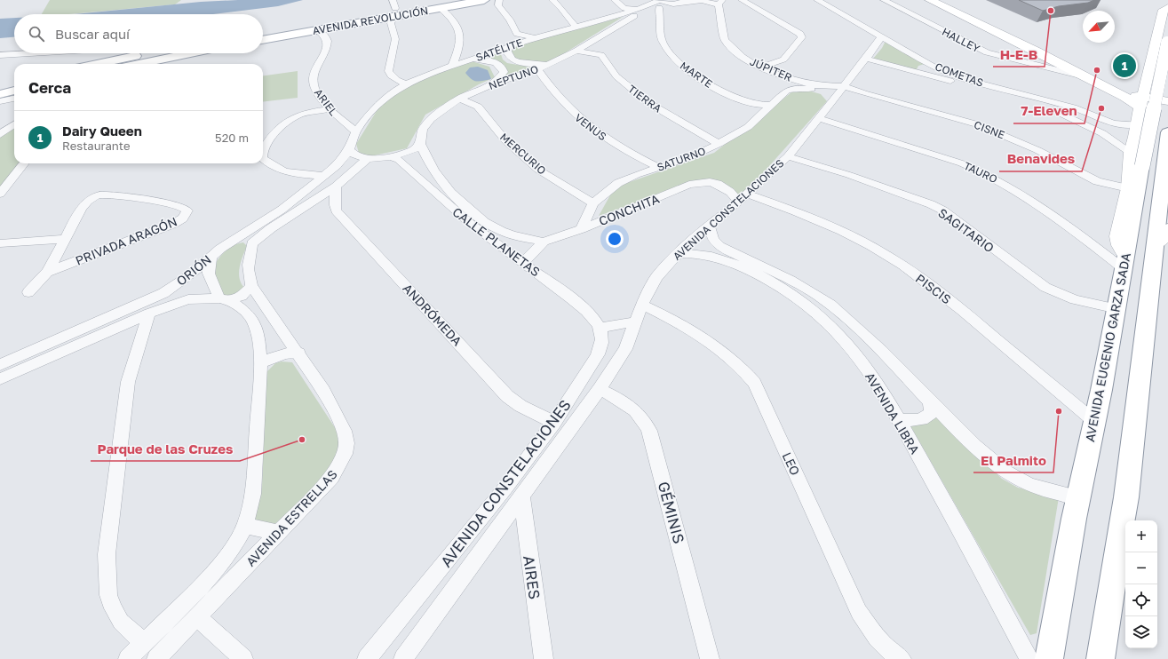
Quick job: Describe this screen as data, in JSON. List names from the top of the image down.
{
  "streets": {
    "main road": ["AVENIDA REVOLUCIÓN", "AVENIDA EUGENIO GARZA SADA"],
    "street": [
      "HALLEY",
      "SATÉLITE",
      "JÚPITER",
      "MARTE",
      "COMETAS",
      "NEPTUNO",
      "TIERRA",
      "ARIEL",
      "VENUS",
      "CISNE",
      "MERCURIO",
      "SATURNO",
      "TAURO",
      "CONCHITA",
      "AVENIDA CONSTELACIONES",
      "SAGITARIO",
      "PRIVADA ARAGÓN",
      "CALLE PLANETAS",
      "ORIÓN",
      "PISCIS",
      "ANDRÓMEDA",
      "AVENIDA LIBRA",
      "LEO",
      "GÉMINIS",
      "AVENIDA ESTRELLAS",
      "AIRES"
    ]
  },
  "crossings": [
    ["AVENIDA REVOLUCIÓN", "SATÉLITE"],
    ["AVENIDA REVOLUCIÓN", "ARIEL"],
    ["SATÉLITE", "MARTE"],
    ["SATÉLITE", "NEPTUNO"],
    ["SATÉLITE", "ARIEL"],
    ["SATÉLITE", "ORIÓN"],
    ["JÚPITER", "NEPTUNO"],
    ["JÚPITER", "CISNE"],
    ["JÚPITER", "AVENIDA CONSTELACIONES"],
    ["MARTE", "NEPTUNO"],
    ["MARTE", "SATURNO"],
    ["COMETAS", "AVENIDA CONSTELACIONES"],
    ["COMETAS", "AVENIDA EUGENIO GARZA SADA"],
    ["NEPTUNO", "TIERRA"],
    ["NEPTUNO", "VENUS"],
    ["NEPTUNO", "MERCURIO"],
    ["NEPTUNO", "CALLE PLANETAS"],
    ["TIERRA", "SATURNO"],
    ["ARIEL", "ORIÓN"],
    ["VENUS", "SATURNO"],
    ["CISNE", "AVENIDA CONSTELACIONES"],
    ["MERCURIO", "SATURNO"],
    ["SATURNO", "CONCHITA"],
    ["TAURO", "AVENIDA CONSTELACIONES"],
    ["TAURO", "AVENIDA EUGENIO GARZA SADA"],
    ["CONCHITA", "AVENIDA CONSTELACIONES"],
    ["CONCHITA", "CALLE PLANETAS"],
    ["CONCHITA", "PISCIS"],
    ["AVENIDA CONSTELACIONES", "SAGITARIO"],
    ["AVENIDA CONSTELACIONES", "CALLE PLANETAS"],
    ["AVENIDA CONSTELACIONES", "PISCIS"],
    ["AVENIDA CONSTELACIONES", "ANDRÓMEDA"],
    ["AVENIDA CONSTELACIONES", "AVENIDA LIBRA"],
    ["AVENIDA CONSTELACIONES", "LEO"],
    ["AVENIDA CONSTELACIONES", "GÉMINIS"],
    ["AVENIDA CONSTELACIONES", "AIRES"],
    ["SAGITARIO", "AVENIDA EUGENIO GARZA SADA"],
    ["ORIÓN", "AVENIDA ESTRELLAS"],
    ["PISCIS", "AVENIDA EUGENIO GARZA SADA"],
    ["AVENIDA EUGENIO GARZA SADA", "AVENIDA LIBRA"]
  ],
  "places": [
    "H-E-B",
    "7-Eleven",
    "Benavides",
    "El Palmito",
    "Parque de las Cruzes"
  ],
  "north": "bottom left",
  "page": {
    "search": "Buscar aquí",
    "pins": "1",
    "heading": "Cerca",
    "list": [
      {
        "mark": "1",
        "name": "Dairy Queen",
        "note": "Restaurante",
        "value": "520 m"
      }
    ],
    "map_buttons": ["+", "−"]
  }
}
